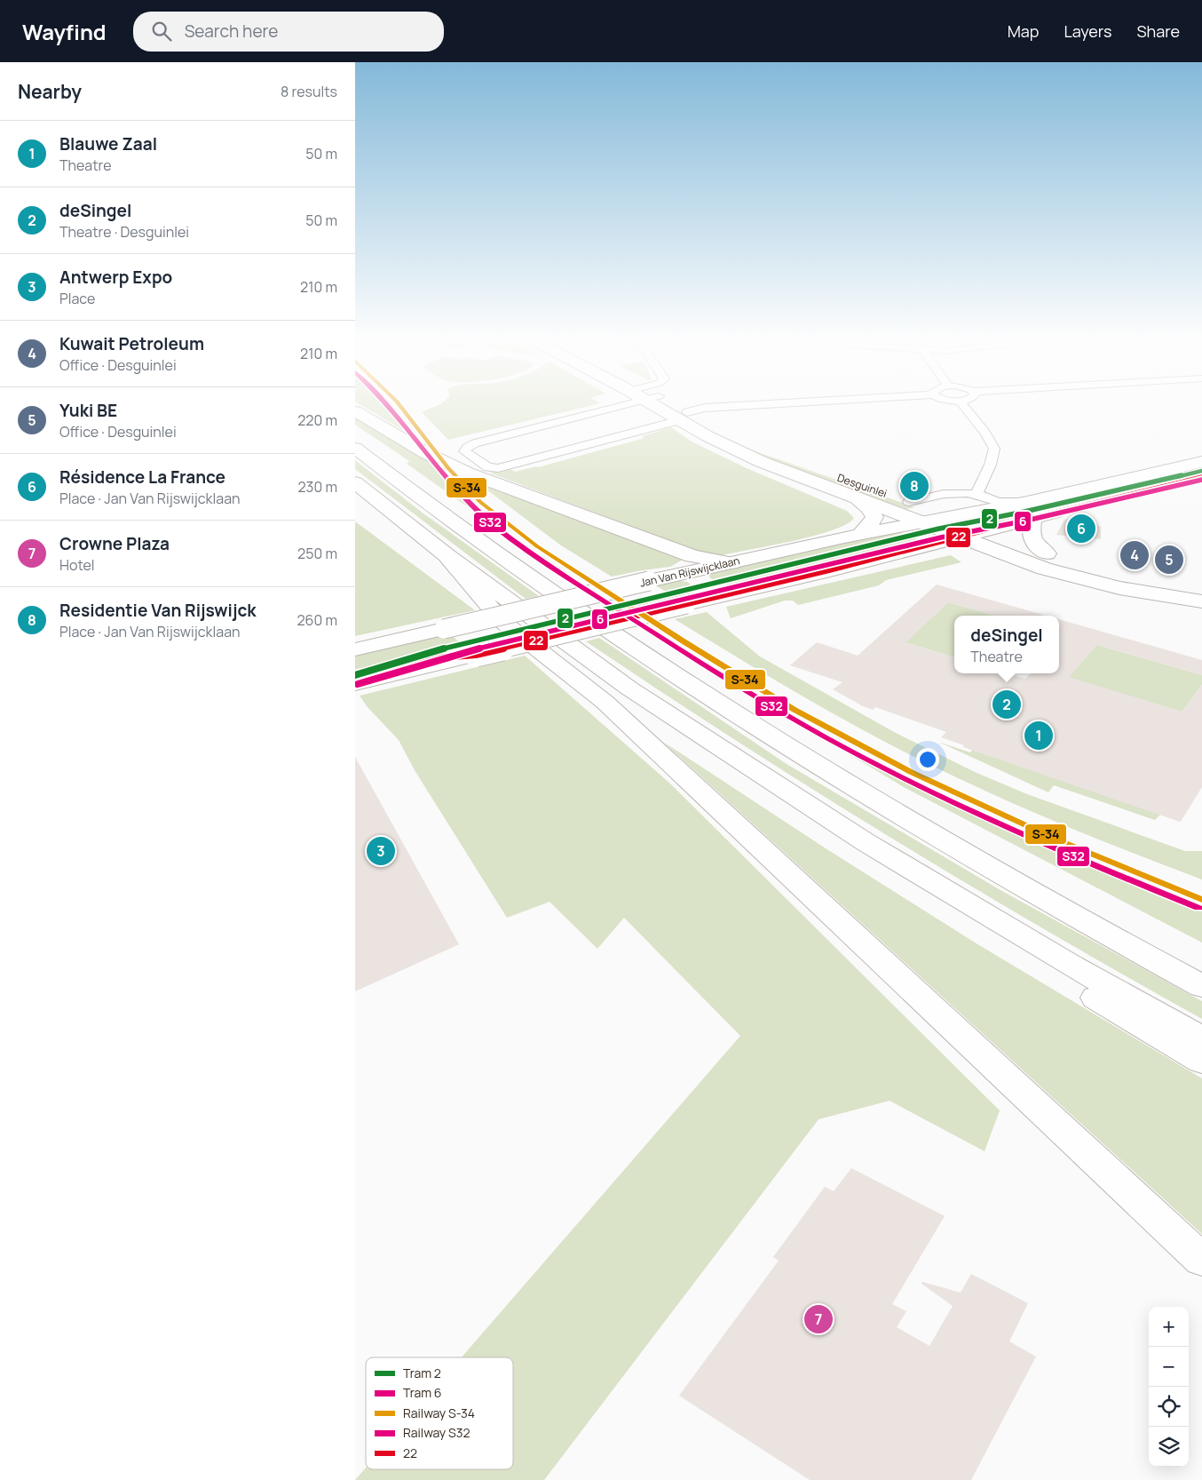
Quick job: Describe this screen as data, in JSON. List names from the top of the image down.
{
  "streets": {
    "main road": ["Desguinlei", "Jan Van Rijswijcklaan"]
  },
  "crossings": [
    ["Desguinlei", "Jan Van Rijswijcklaan"]
  ],
  "lines": [
    "rail line S-34",
    "rail line S32",
    "tram line 2",
    "transit line 22",
    "tram line 6"
  ],
  "legend": [
    "Tram 2",
    "Tram 6",
    "Railway S-34",
    "Railway S32",
    "22"
  ],
  "page": {
    "header": "Wayfind",
    "search": "Search here",
    "nav": ["Map", "Layers", "Share"],
    "heading": ["Nearby", "8 results"],
    "list": [
      {
        "mark": "1",
        "name": "Blauwe Zaal",
        "note": "Theatre",
        "value": "50 m"
      },
      {
        "mark": "2",
        "name": "deSingel",
        "note": "Theatre · Desguinlei",
        "value": "50 m"
      },
      {
        "mark": "3",
        "name": "Antwerp Expo",
        "note": "Place",
        "value": "210 m"
      },
      {
        "mark": "4",
        "name": "Kuwait Petroleum",
        "note": "Office · Desguinlei",
        "value": "210 m"
      },
      {
        "mark": "5",
        "name": "Yuki BE",
        "note": "Office · Desguinlei",
        "value": "220 m"
      },
      {
        "mark": "6",
        "name": "Résidence La France",
        "note": "Place · Jan Van Rijswijcklaan",
        "value": "230 m"
      },
      {
        "mark": "7",
        "name": "Crowne Plaza",
        "note": "Hotel",
        "value": "250 m"
      },
      {
        "mark": "8",
        "name": "Residentie Van Rijswijck",
        "note": "Place · Jan Van Rijswijcklaan",
        "value": "260 m"
      }
    ],
    "pins": [
      "8",
      "6",
      "4",
      "5",
      "2",
      "1",
      "3",
      "7"
    ],
    "popup": ["deSingel", "Theatre"],
    "map_buttons": ["+", "−"]
  }
}
